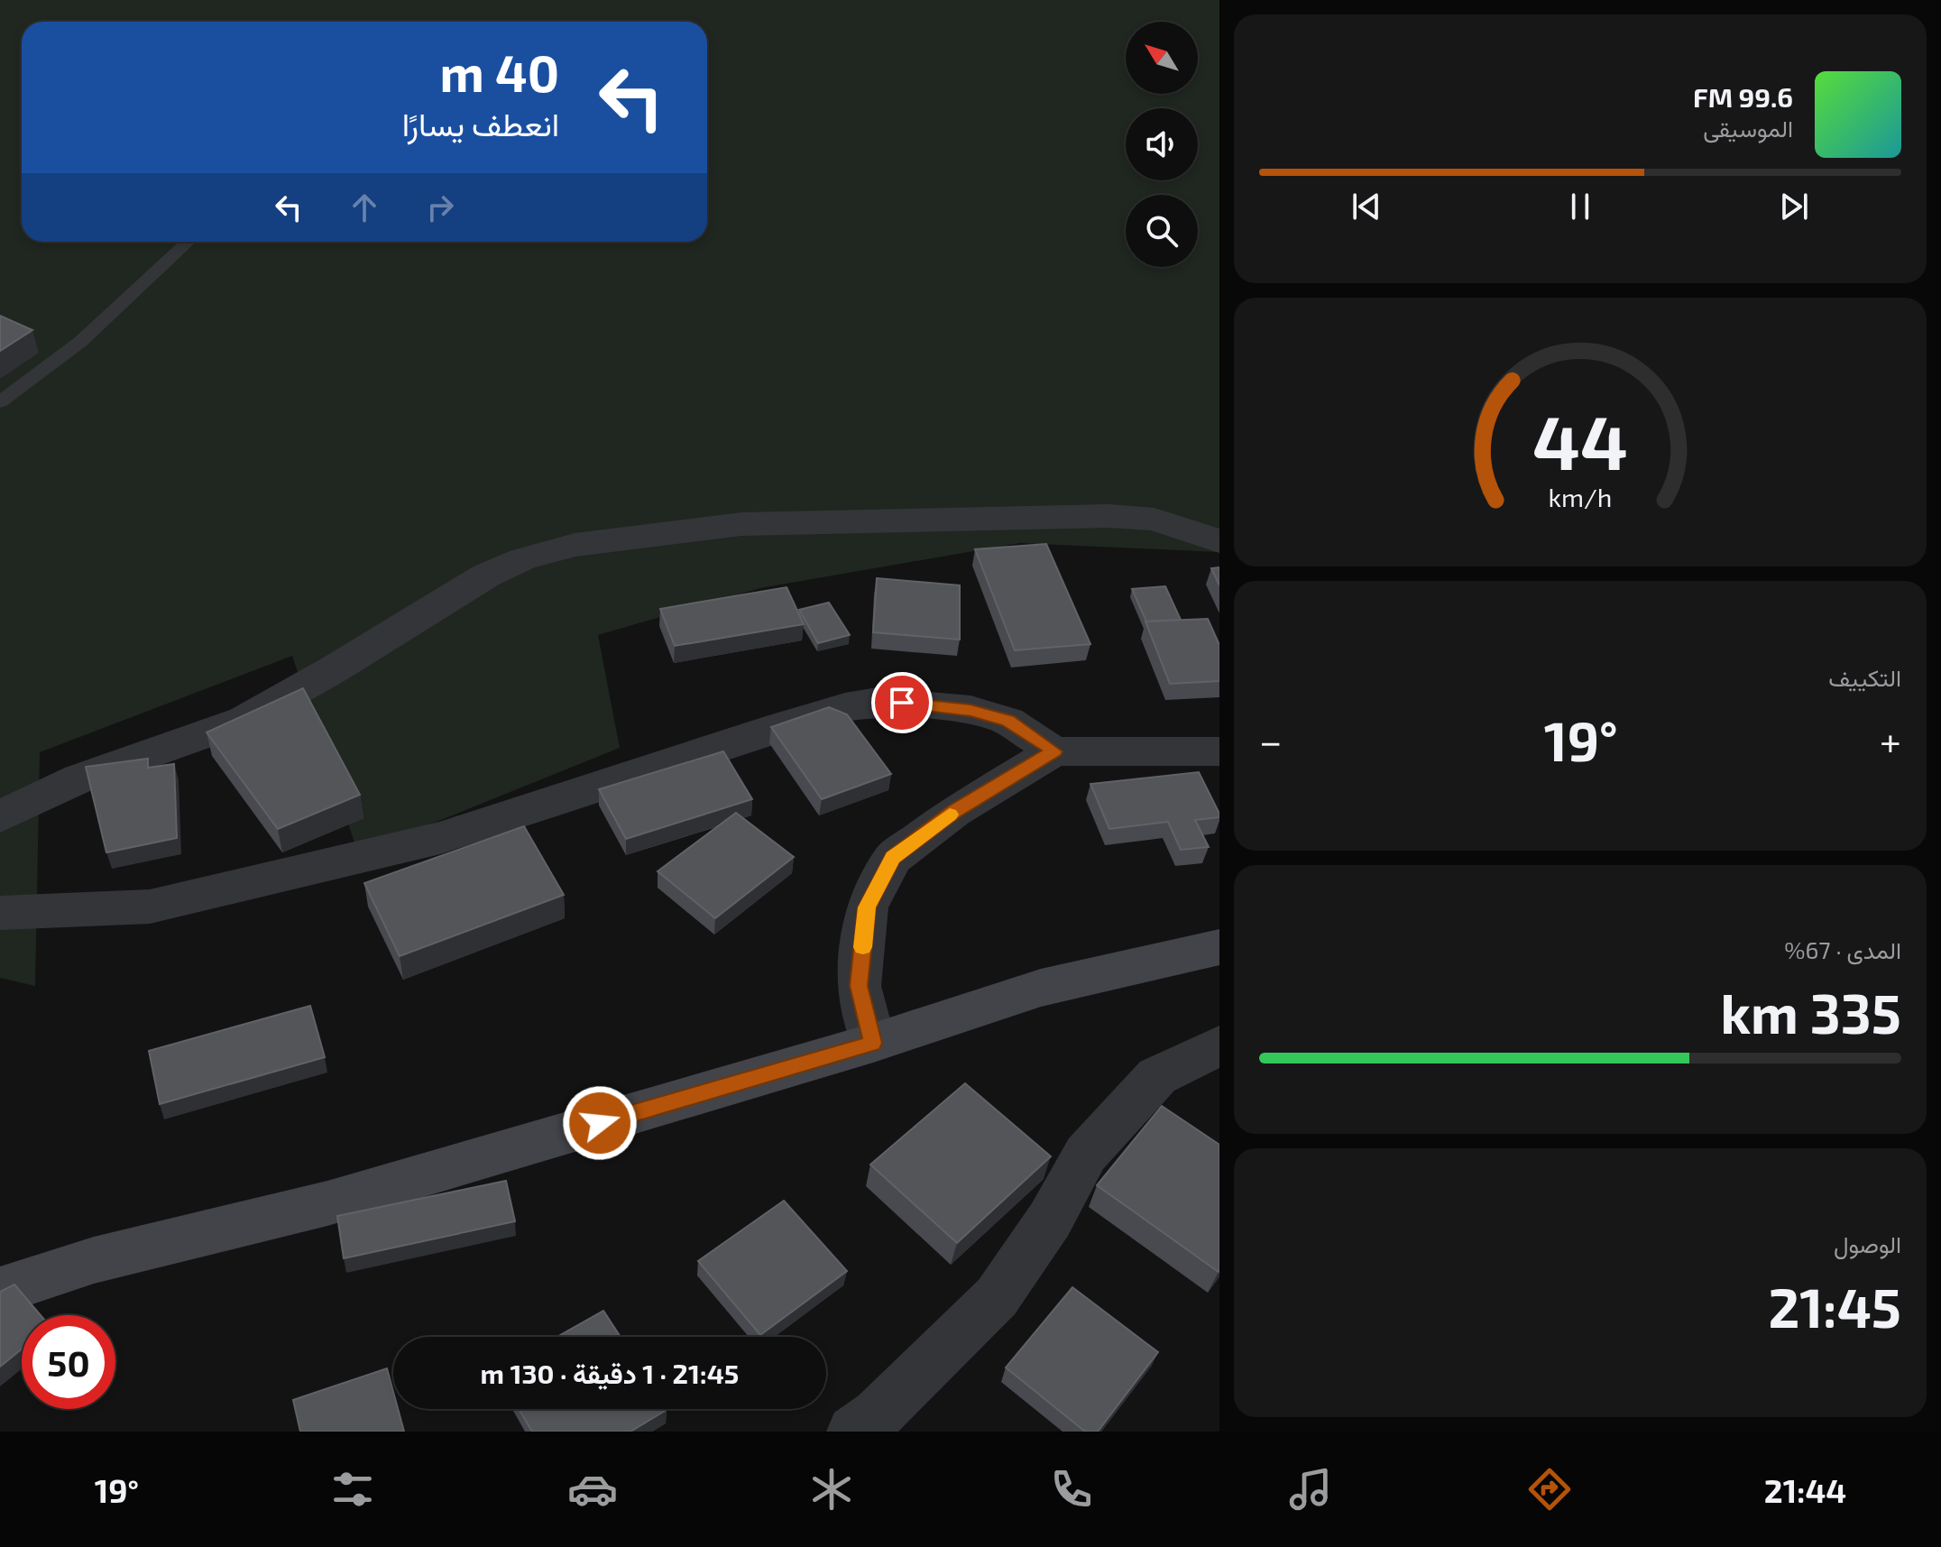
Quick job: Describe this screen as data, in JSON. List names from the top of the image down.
{
  "north": "top left",
  "page": {
    "turn": ["40 m", "انعطف يسارًا"],
    "song": ["99.6 FM", "الموسيقى"],
    "tile": [
      "التكييف",
      ["المدى · 67%", "335 km"],
      ["الوصول", "21:45"]
    ],
    "heat": ["−", "19°", "+"],
    "limit": "50",
    "trip": "21:45 · 1 دقيقة · 130 m",
    "tabs": ["21:44", "19°"],
    "gauge": ["44", "km/h"]
  }
}
